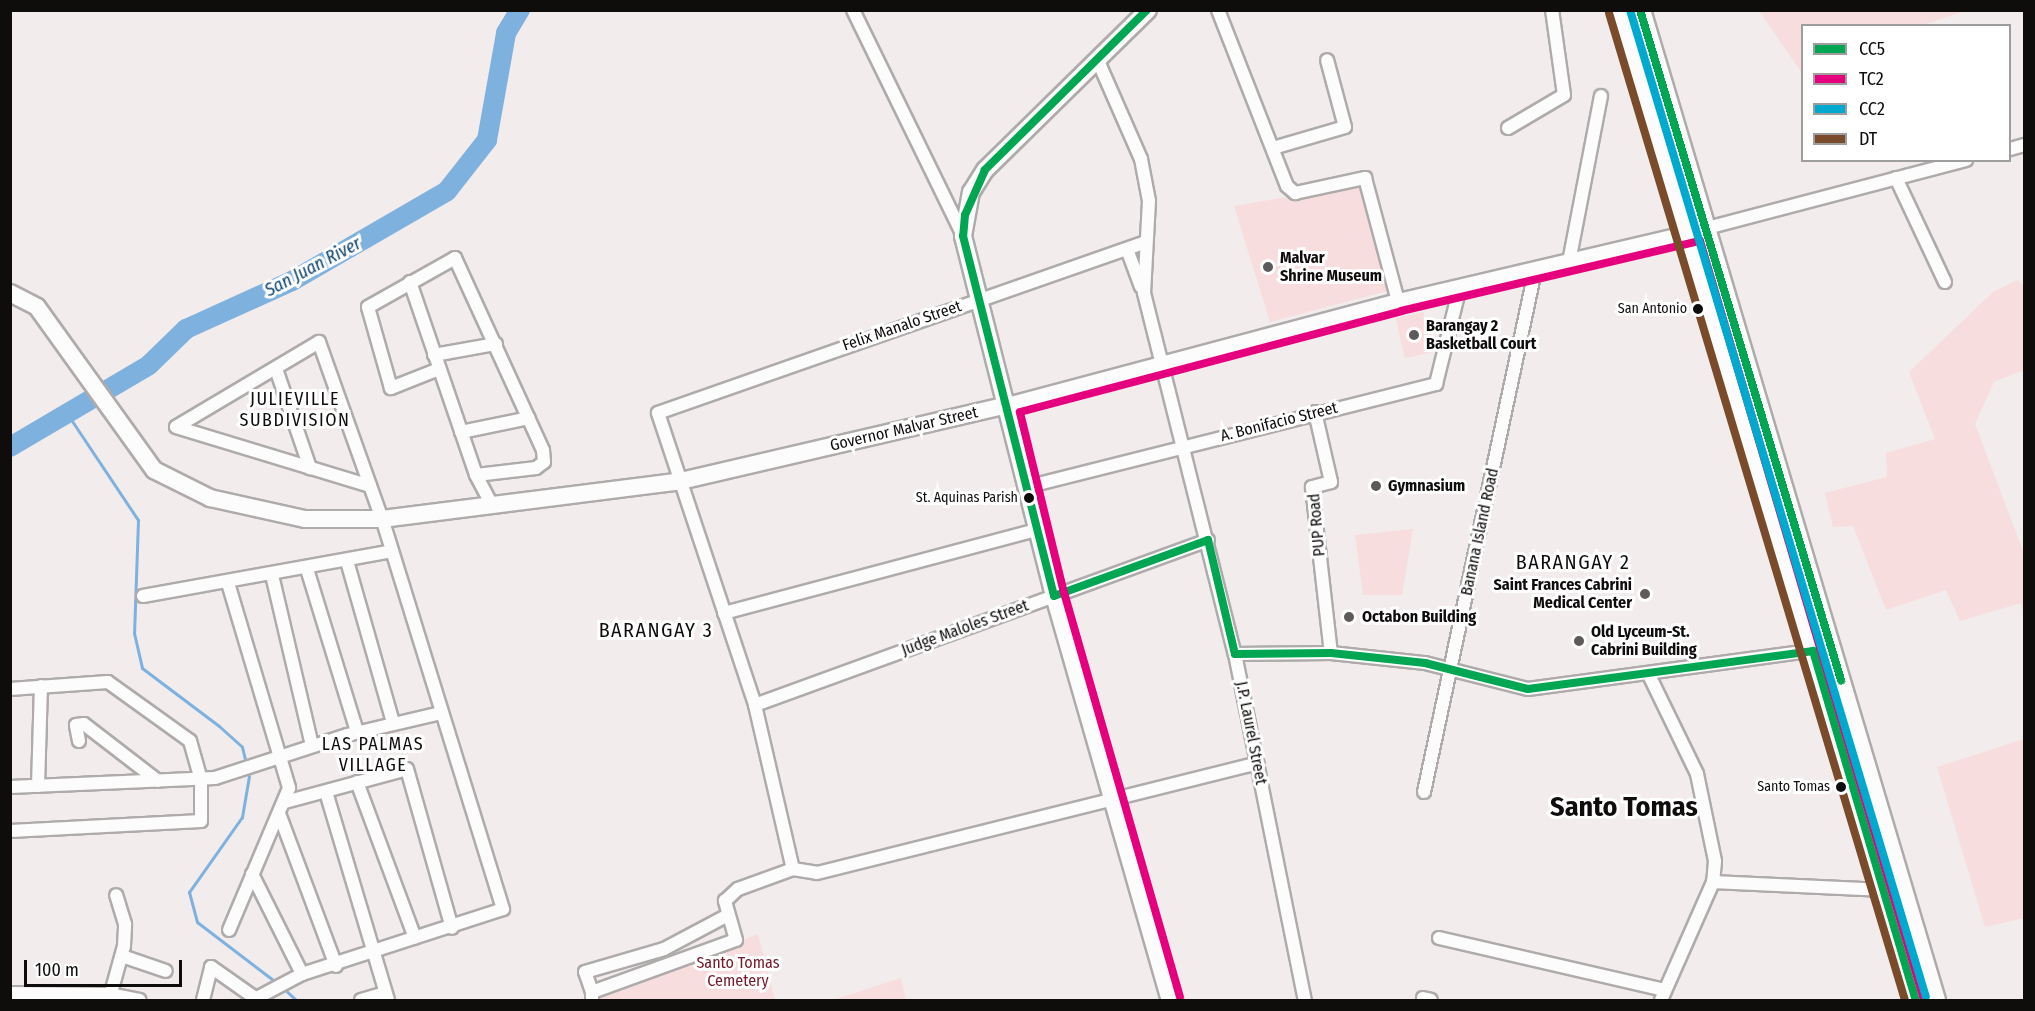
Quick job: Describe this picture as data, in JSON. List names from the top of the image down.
{
  "streets": {
    "main road": ["Governor Malvar Street"],
    "street": [
      "Felix Manalo Street",
      "A. Bonifacio Street",
      "PUP Road",
      "Banana Island Road",
      "Judge Maloles Street",
      "J.P. Laurel Street"
    ]
  },
  "crossings": [
    ["Felix Manalo Street", "Governor Malvar Street"],
    ["Felix Manalo Street", "J.P. Laurel Street"],
    ["A. Bonifacio Street", "Governor Malvar Street"],
    ["A. Bonifacio Street", "PUP Road"],
    ["A. Bonifacio Street", "J.P. Laurel Street"],
    ["Governor Malvar Street", "Banana Island Road"],
    ["Governor Malvar Street", "J.P. Laurel Street"],
    ["Judge Maloles Street", "J.P. Laurel Street"]
  ],
  "districts": [
    "JULIEVILLE SUBDIVISION",
    "BARANGAY 2",
    "BARANGAY 3",
    "LAS PALMAS VILLAGE",
    "Santo Tomas"
  ],
  "water": ["San Juan River"],
  "parks": ["Santo Tomas Cemetery"],
  "places": [
    "Malvar Shrine Museum",
    "San Antonio",
    "Barangay 2 Basketball Court",
    "Gymnasium",
    "St. Aquinas Parish",
    "Saint Frances Cabrini Medical Center",
    "Octabon Building",
    "Old Lyceum-St. Cabrini Building",
    "Santo Tomas"
  ],
  "lines": [
    "transit line CC5",
    "transit line CC2",
    "transit line DT",
    "transit line TC2"
  ],
  "legend": [
    "CC5",
    "TC2",
    "CC2",
    "DT"
  ],
  "scale_bar": "100 m"
}
